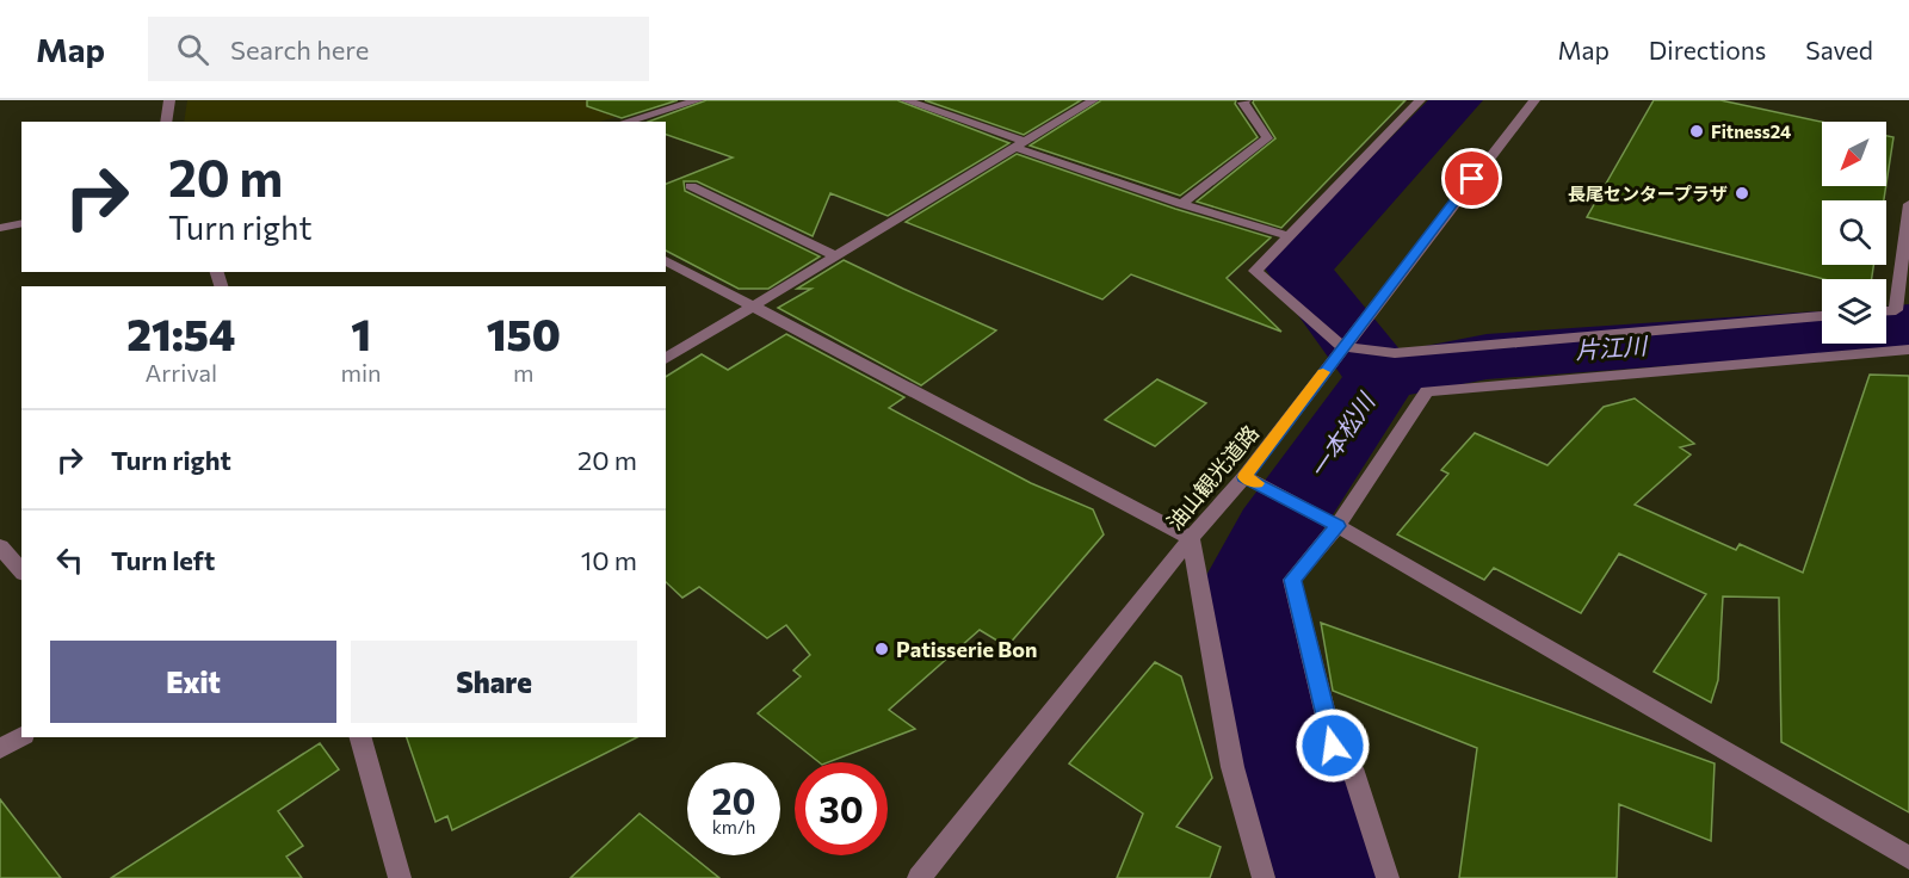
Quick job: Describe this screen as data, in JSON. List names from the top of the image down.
{
  "streets": {
    "street": ["油山観光道路"]
  },
  "water": ["片江川", "一本松川"],
  "places": ["Fitness24", "長尾センタープラザ", "Patisserie Bon"],
  "north": "bottom left",
  "page": {
    "header": "Map",
    "search": "Search here",
    "nav": ["Map", "Directions", "Saved"],
    "turn": ["20 m", "Turn right"],
    "eta": [
      "21:54",
      "Arrival",
      "1",
      "min",
      "150",
      "m"
    ],
    "list": [
      {
        "name": "Turn right",
        "value": "20 m"
      },
      {
        "name": "Turn left",
        "value": "10 m"
      }
    ],
    "buttons": ["Exit", "Share"],
    "speed": "20 km/h",
    "limit": "30"
  }
}
